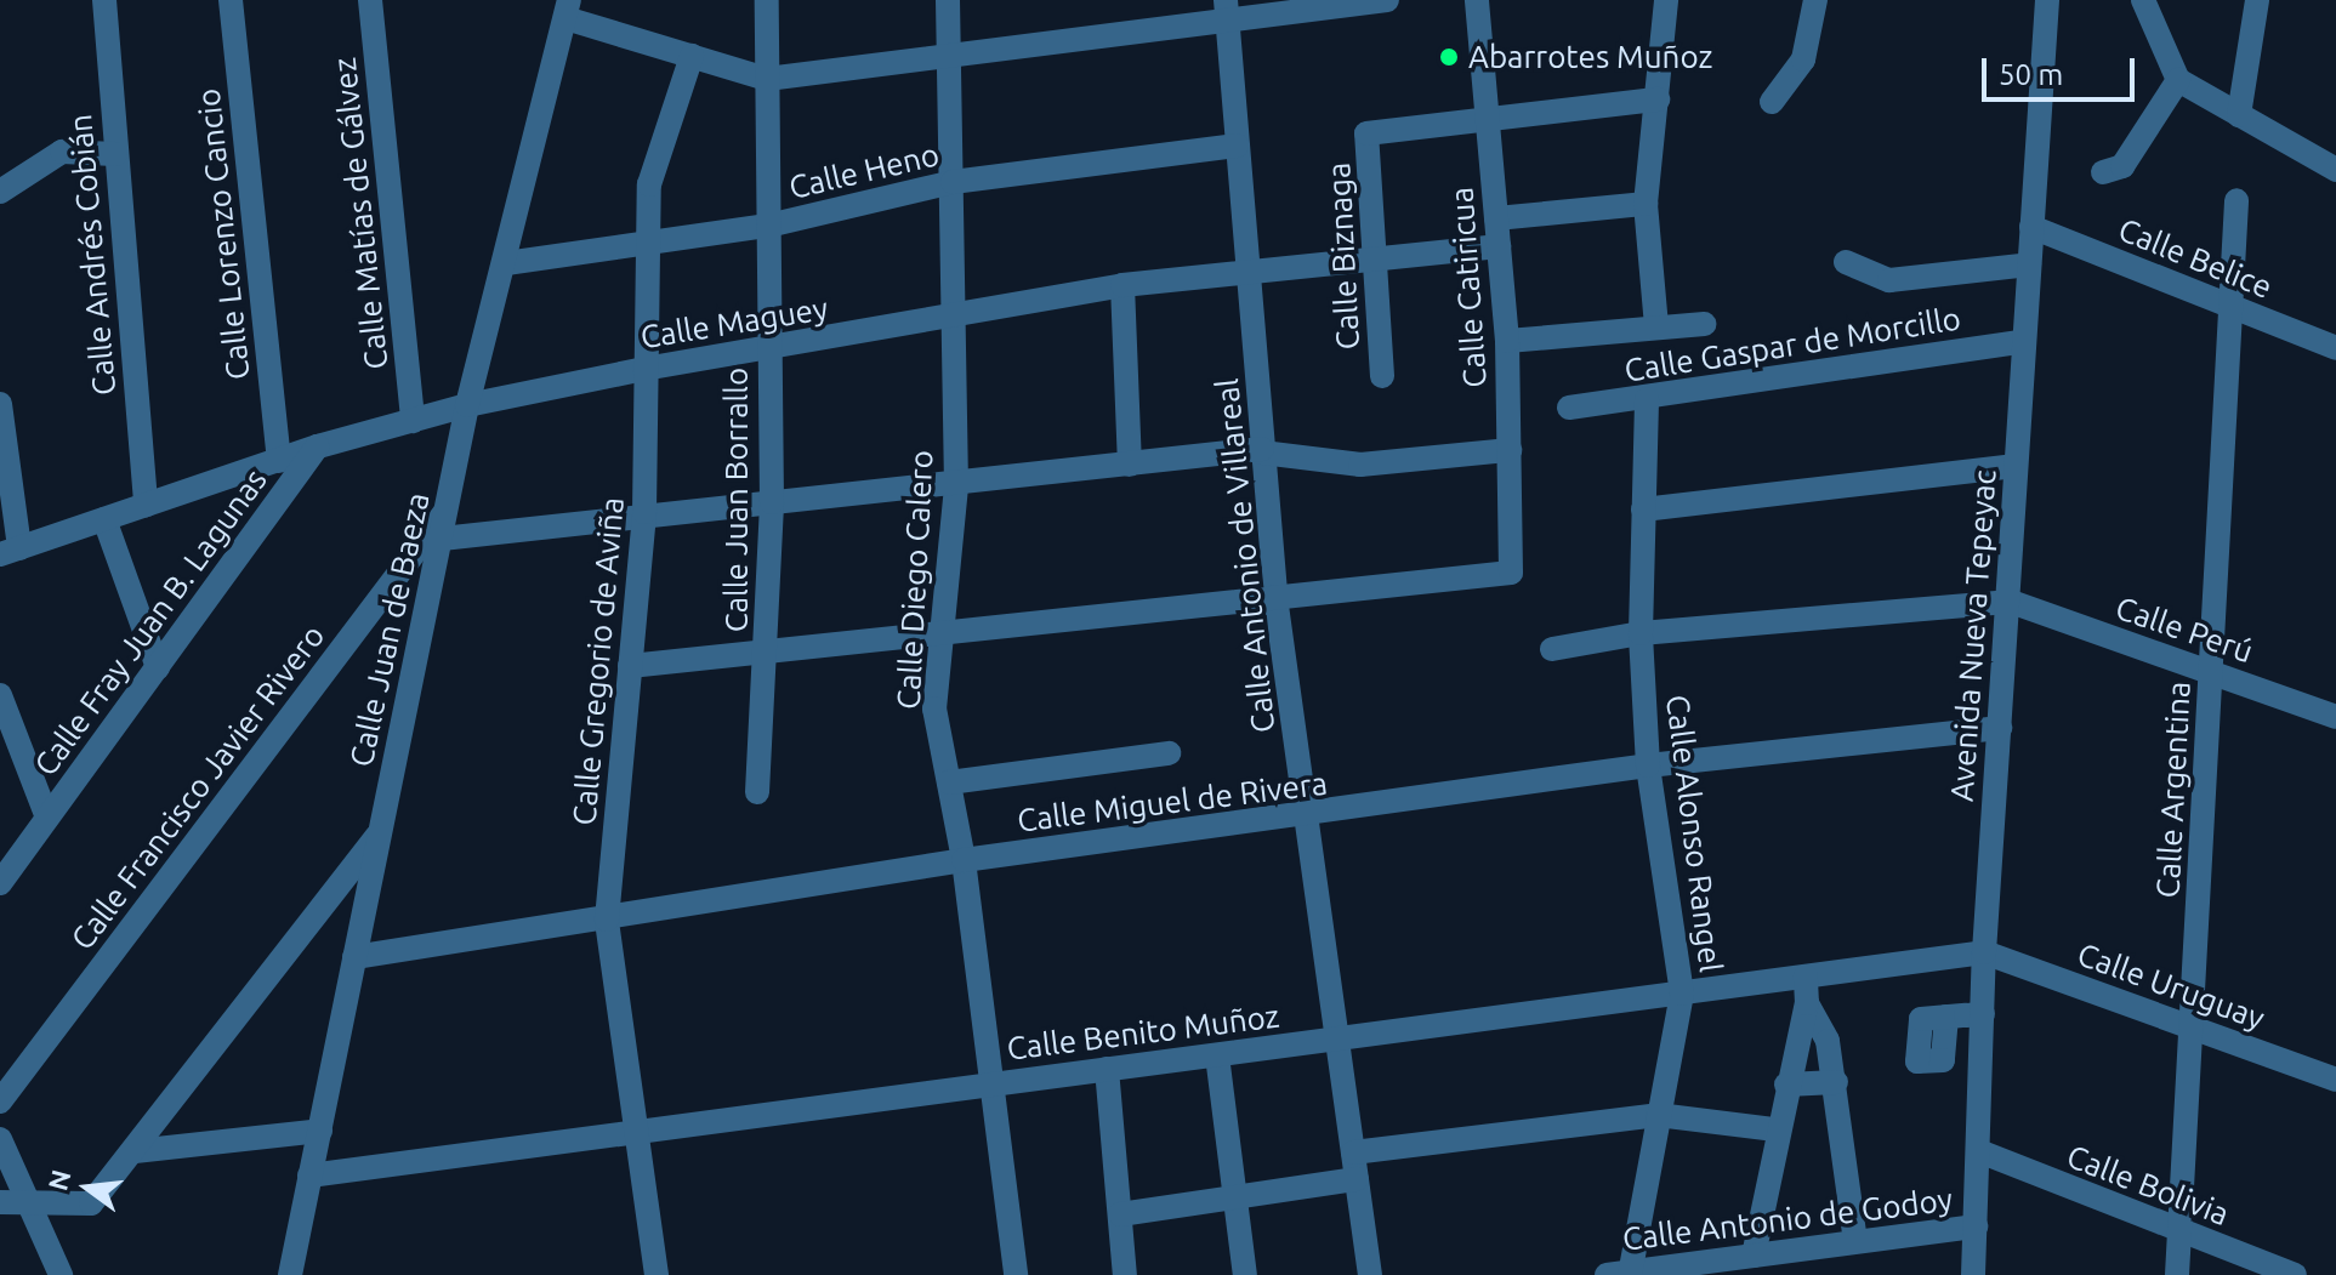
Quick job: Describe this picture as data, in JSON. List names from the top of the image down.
{
  "streets": {
    "street": [
      "Calle Heno",
      "Calle Matías de Gálvez",
      "Calle Lorenzo Cancio",
      "Calle Andrés Cobián",
      "Calle Biznaga",
      "Calle Belice",
      "Calle Catiricua",
      "Calle Maguey",
      "Calle Gaspar de Morcillo",
      "Calle Juan Borrallo",
      "Calle Antonio de Villareal",
      "Calle Diego Calero",
      "Calle Fray Juan B. Lagunas",
      "Calle Juan de Baeza",
      "Calle Perú",
      "Avenida Nueva Tepeyac",
      "Calle Gregorio de Aviña",
      "Calle Francisco Javier Rivero",
      "Calle Argentina",
      "Calle Miguel de Rivera",
      "Calle Alonso Rangel",
      "Calle Uruguay",
      "Calle Benito Muñoz",
      "Calle Bolivia",
      "Calle Antonio de Godoy"
    ]
  },
  "crossings": [
    ["Calle Heno", "Calle Juan Borrallo"],
    ["Calle Heno", "Calle Antonio de Villareal"],
    ["Calle Heno", "Calle Diego Calero"],
    ["Calle Heno", "Calle Juan de Baeza"],
    ["Calle Heno", "Calle Gregorio de Aviña"],
    ["Calle Matías de Gálvez", "Calle Maguey"],
    ["Calle Lorenzo Cancio", "Calle Maguey"],
    ["Calle Andrés Cobián", "Calle Maguey"],
    ["Calle Biznaga", "Calle Catiricua"],
    ["Calle Biznaga", "Calle Maguey"],
    ["Calle Belice", "Avenida Nueva Tepeyac"],
    ["Calle Belice", "Calle Argentina"],
    ["Calle Catiricua", "Calle Maguey"],
    ["Calle Catiricua", "Calle Antonio de Villareal"],
    ["Calle Maguey", "Calle Juan Borrallo"],
    ["Calle Maguey", "Calle Antonio de Villareal"],
    ["Calle Maguey", "Calle Diego Calero"],
    ["Calle Maguey", "Calle Fray Juan B. Lagunas"],
    ["Calle Maguey", "Calle Juan de Baeza"],
    ["Calle Maguey", "Calle Gregorio de Aviña"],
    ["Calle Gaspar de Morcillo", "Avenida Nueva Tepeyac"],
    ["Calle Gaspar de Morcillo", "Calle Alonso Rangel"],
    ["Calle Antonio de Villareal", "Calle Miguel de Rivera"],
    ["Calle Antonio de Villareal", "Calle Benito Muñoz"],
    ["Calle Diego Calero", "Calle Miguel de Rivera"],
    ["Calle Diego Calero", "Calle Benito Muñoz"],
    ["Calle Juan de Baeza", "Calle Francisco Javier Rivero"],
    ["Calle Juan de Baeza", "Calle Miguel de Rivera"],
    ["Calle Juan de Baeza", "Calle Benito Muñoz"],
    ["Calle Perú", "Avenida Nueva Tepeyac"],
    ["Calle Perú", "Calle Argentina"],
    ["Avenida Nueva Tepeyac", "Calle Miguel de Rivera"],
    ["Avenida Nueva Tepeyac", "Calle Uruguay"],
    ["Avenida Nueva Tepeyac", "Calle Benito Muñoz"],
    ["Avenida Nueva Tepeyac", "Calle Bolivia"],
    ["Avenida Nueva Tepeyac", "Calle Antonio de Godoy"],
    ["Calle Gregorio de Aviña", "Calle Miguel de Rivera"],
    ["Calle Gregorio de Aviña", "Calle Benito Muñoz"],
    ["Calle Argentina", "Calle Uruguay"],
    ["Calle Argentina", "Calle Bolivia"],
    ["Calle Miguel de Rivera", "Calle Alonso Rangel"],
    ["Calle Alonso Rangel", "Calle Benito Muñoz"],
    ["Calle Alonso Rangel", "Calle Antonio de Godoy"],
    ["Calle Uruguay", "Calle Benito Muñoz"]
  ],
  "places": ["Abarrotes Muñoz"],
  "scale_bar": "50 m",
  "north": "left"
}
